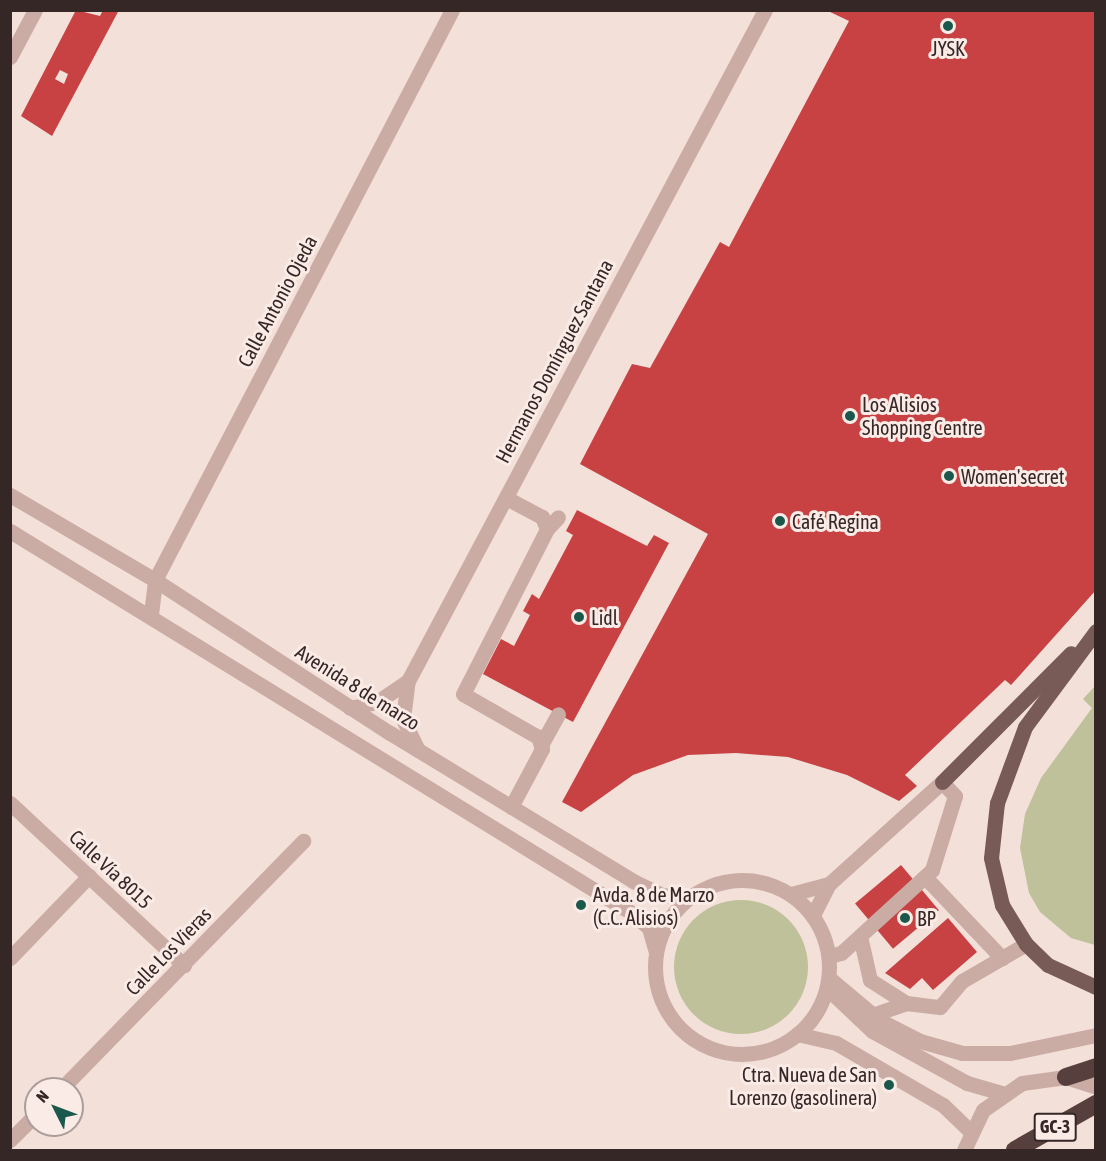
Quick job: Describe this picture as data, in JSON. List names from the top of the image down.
{
  "streets": {
    "highway": ["GC-3"],
    "street": [
      "Calle Antonio Ojeda",
      "Hermanos Domínguez Santana",
      "Avenida 8 de marzo",
      "Calle Vía 8015",
      "Calle Los Vieras"
    ]
  },
  "crossings": [
    ["Calle Antonio Ojeda", "Avenida 8 de marzo"],
    ["Hermanos Domínguez Santana", "Avenida 8 de marzo"],
    ["Calle Vía 8015", "Calle Los Vieras"]
  ],
  "places": [
    "JYSK",
    "Los Alisios Shopping Centre",
    "Women'secret",
    "Café Regina",
    "Lidl",
    "Avda. 8 de Marzo (C.C. Alisios)",
    "BP",
    "Ctra. Nueva de San Lorenzo (gasolinera)"
  ],
  "north": "top left"
}
